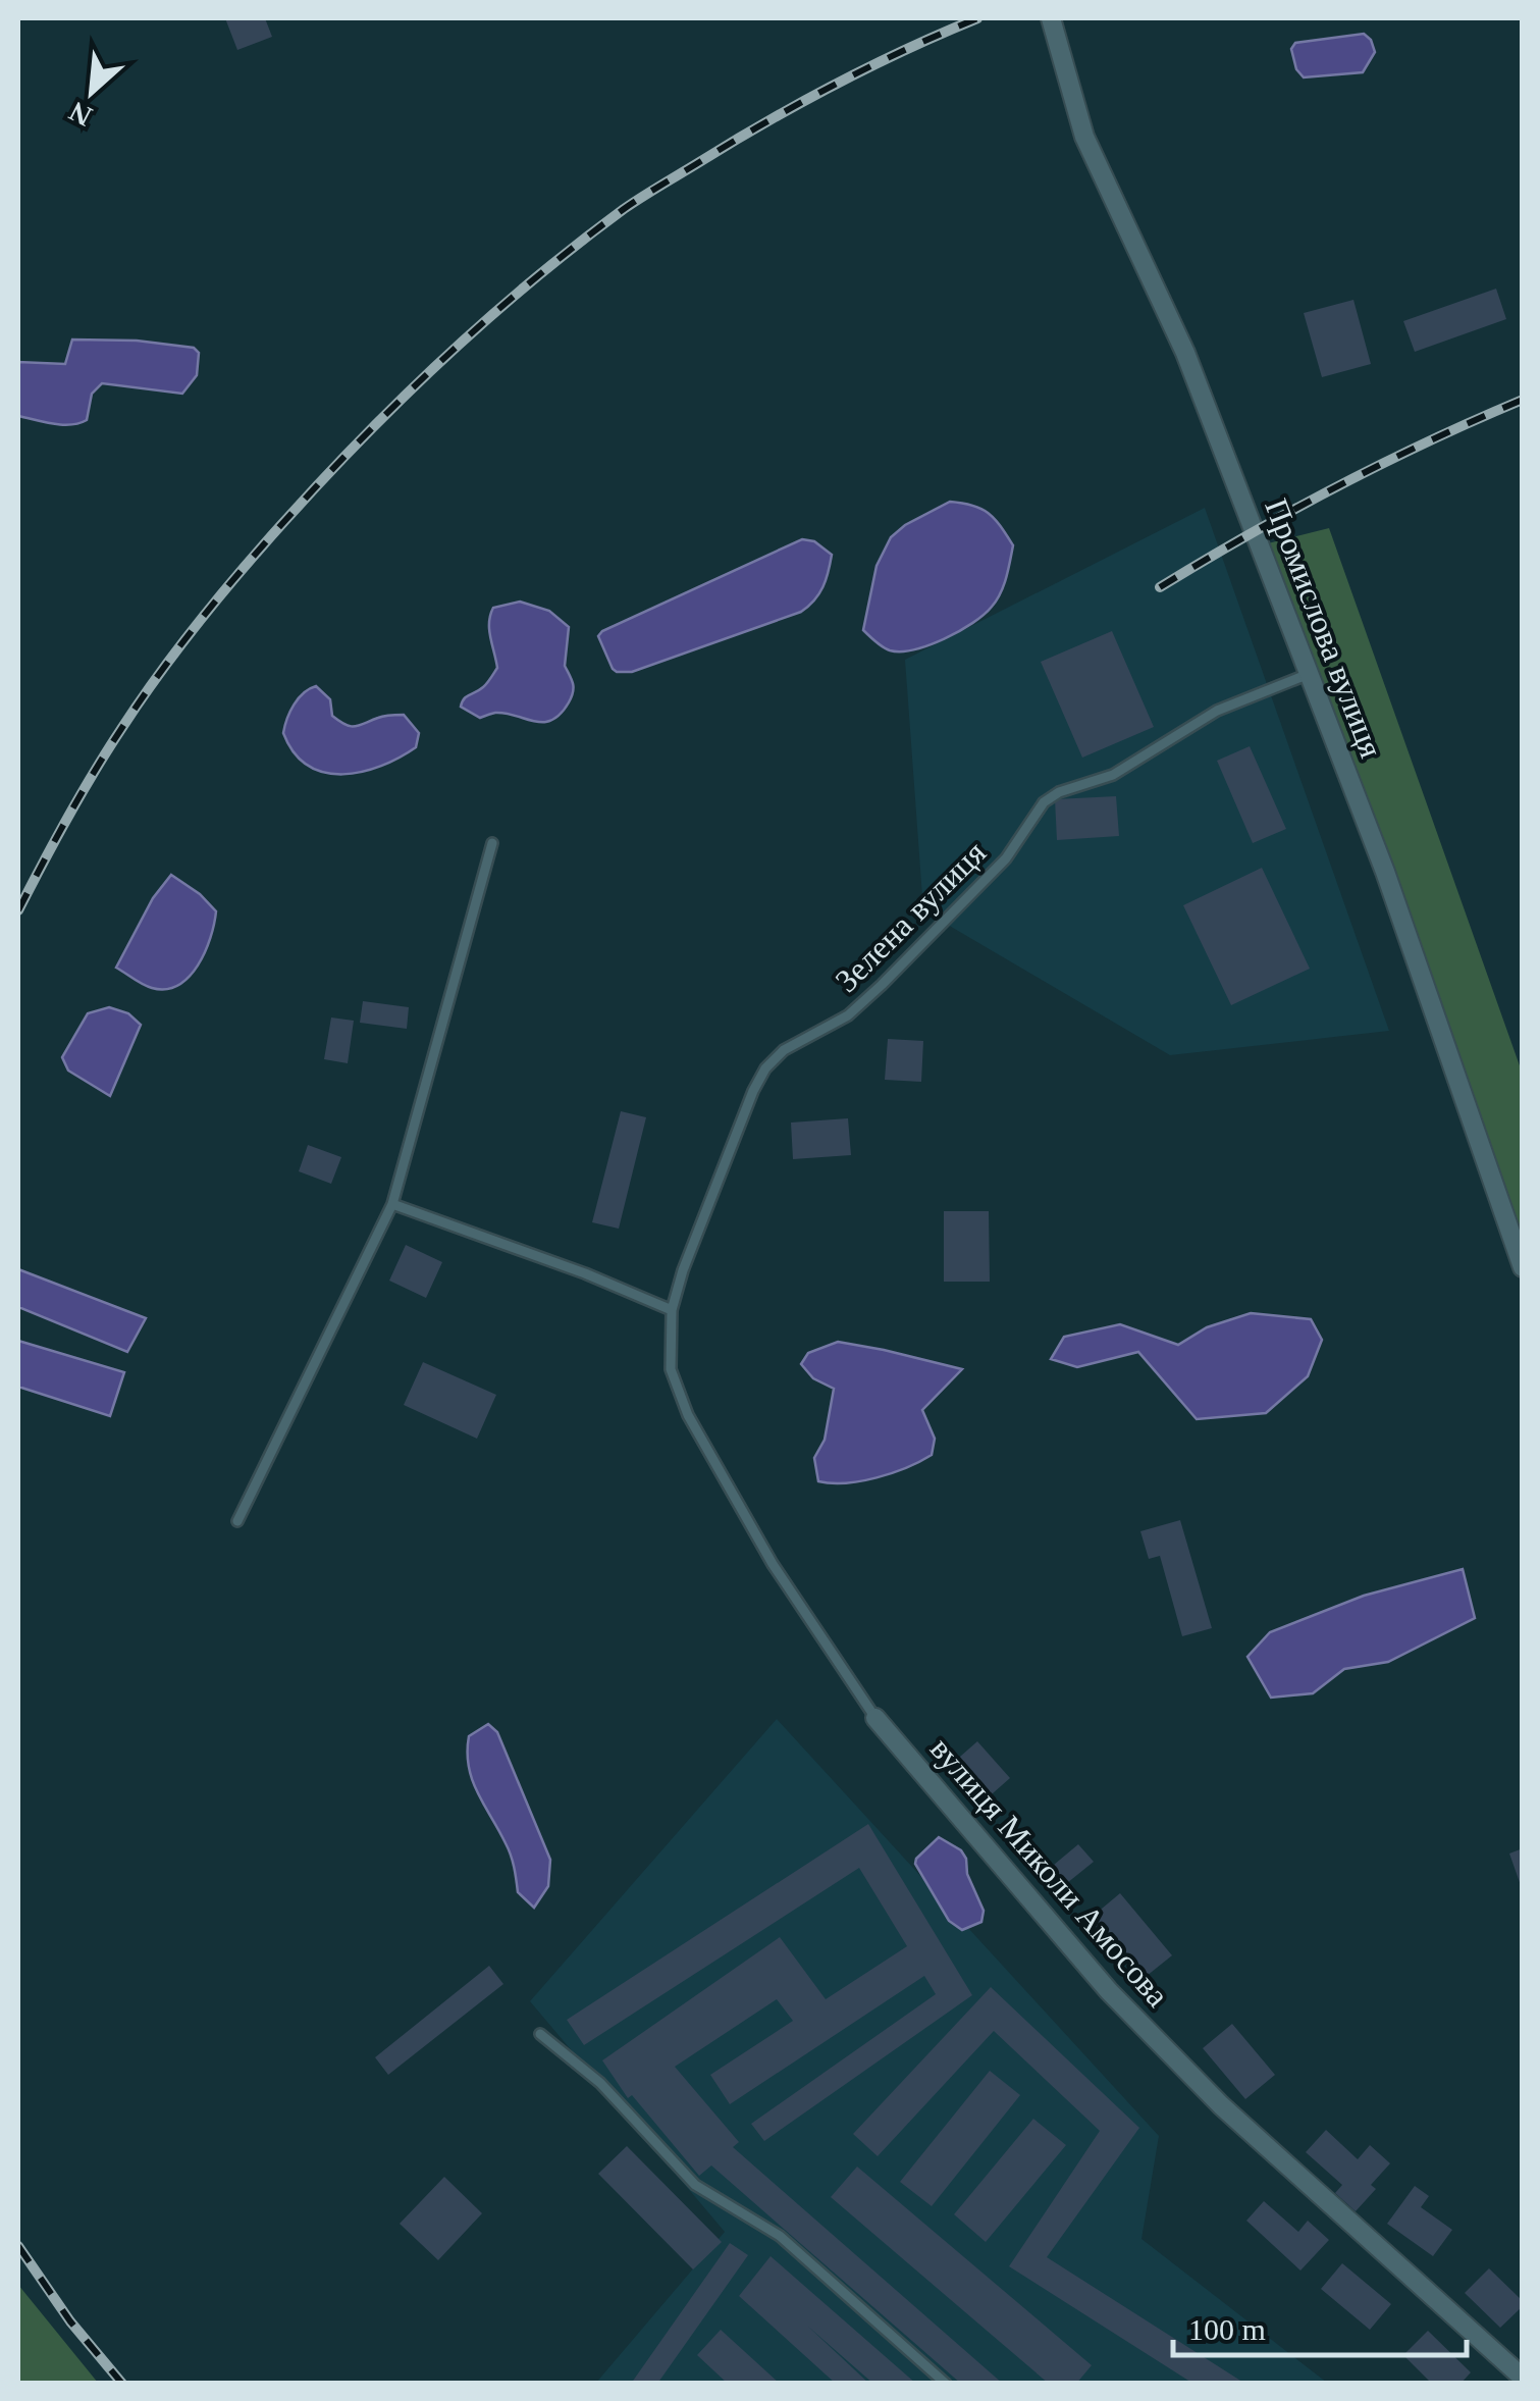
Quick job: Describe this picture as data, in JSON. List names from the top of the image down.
{
  "streets": {
    "street": ["Промислова вулиця", "вулиця Миколи Амосова"],
    "lane": ["Зелена вулиця"]
  },
  "crossings": [
    ["Промислова вулиця", "Зелена вулиця"],
    ["Зелена вулиця", "вулиця Миколи Амосова"]
  ],
  "scale_bar": "100 m",
  "north": "bottom left"
}
